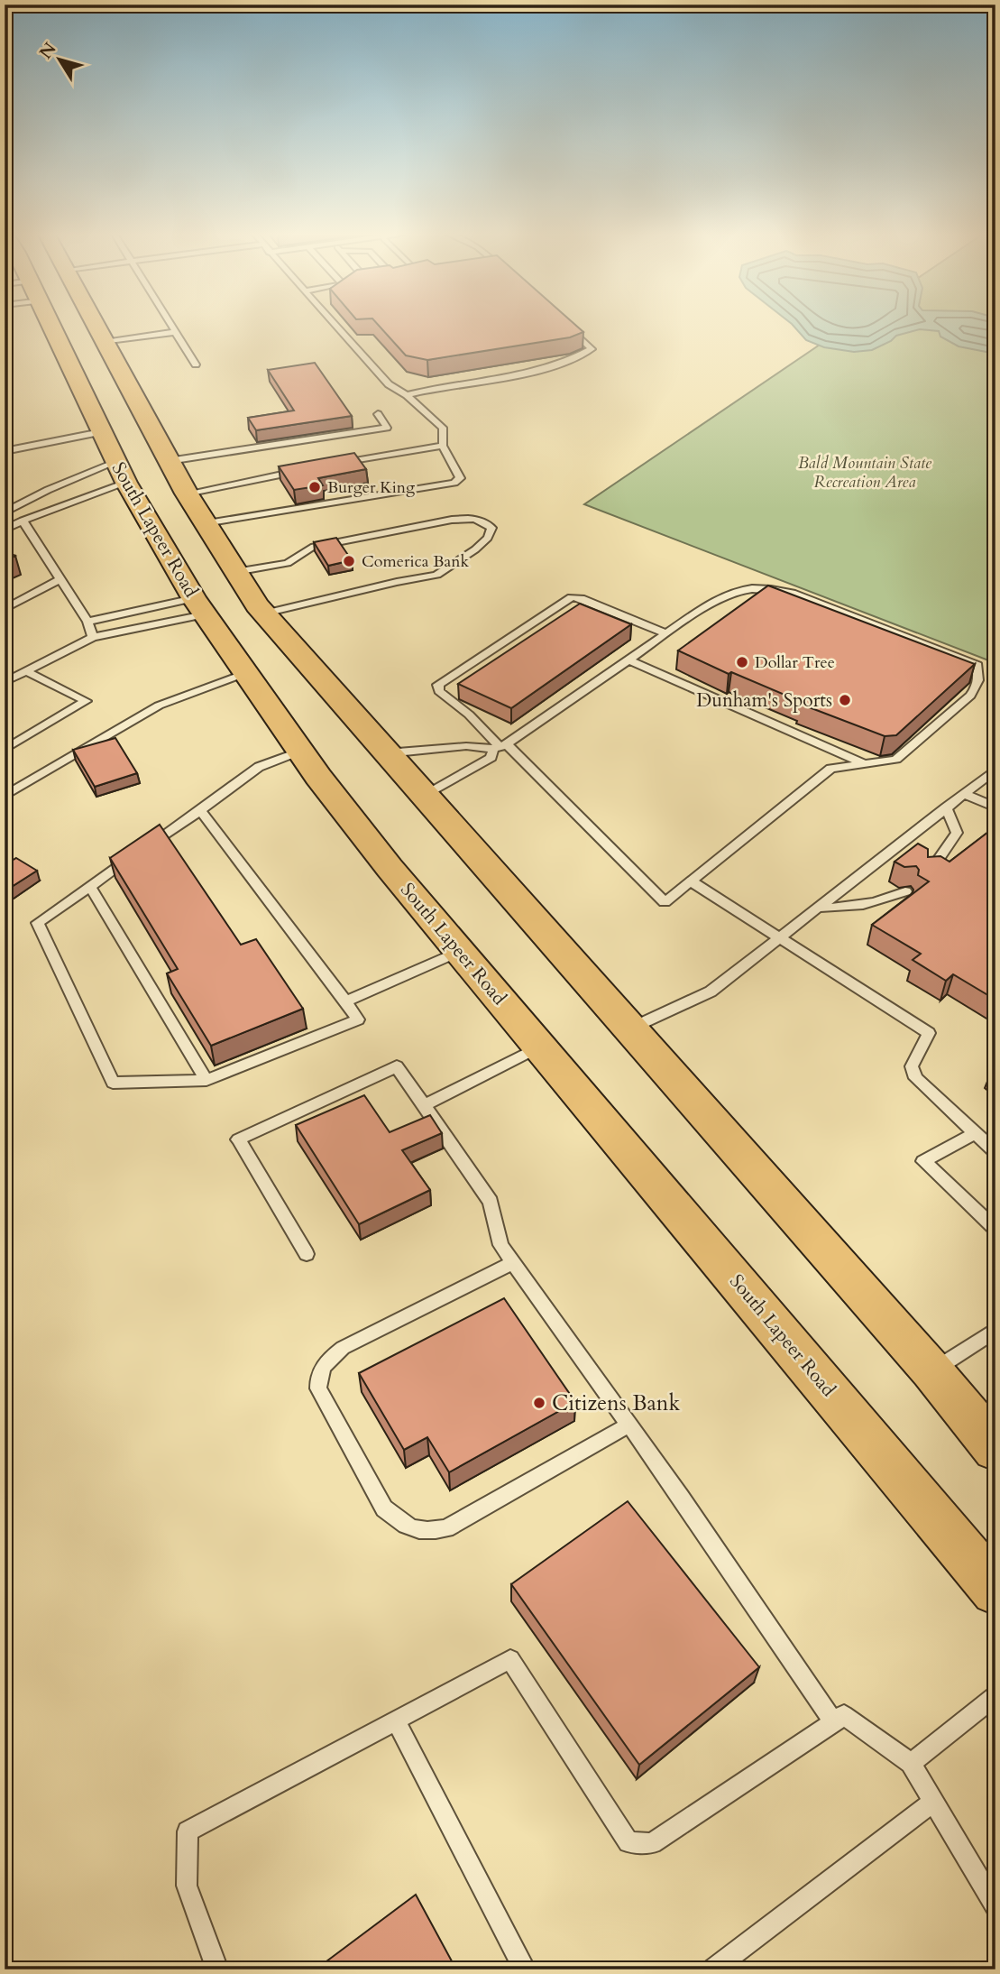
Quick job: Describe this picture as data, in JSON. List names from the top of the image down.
{
  "streets": {
    "main road": ["South Lapeer Road"]
  },
  "parks": ["Bald Mountain State Recreation Area"],
  "places": [
    "Burger King",
    "Comerica Bank",
    "Dollar Tree",
    "Dunham's Sports",
    "Citizens Bank"
  ],
  "north": "top left"
}
